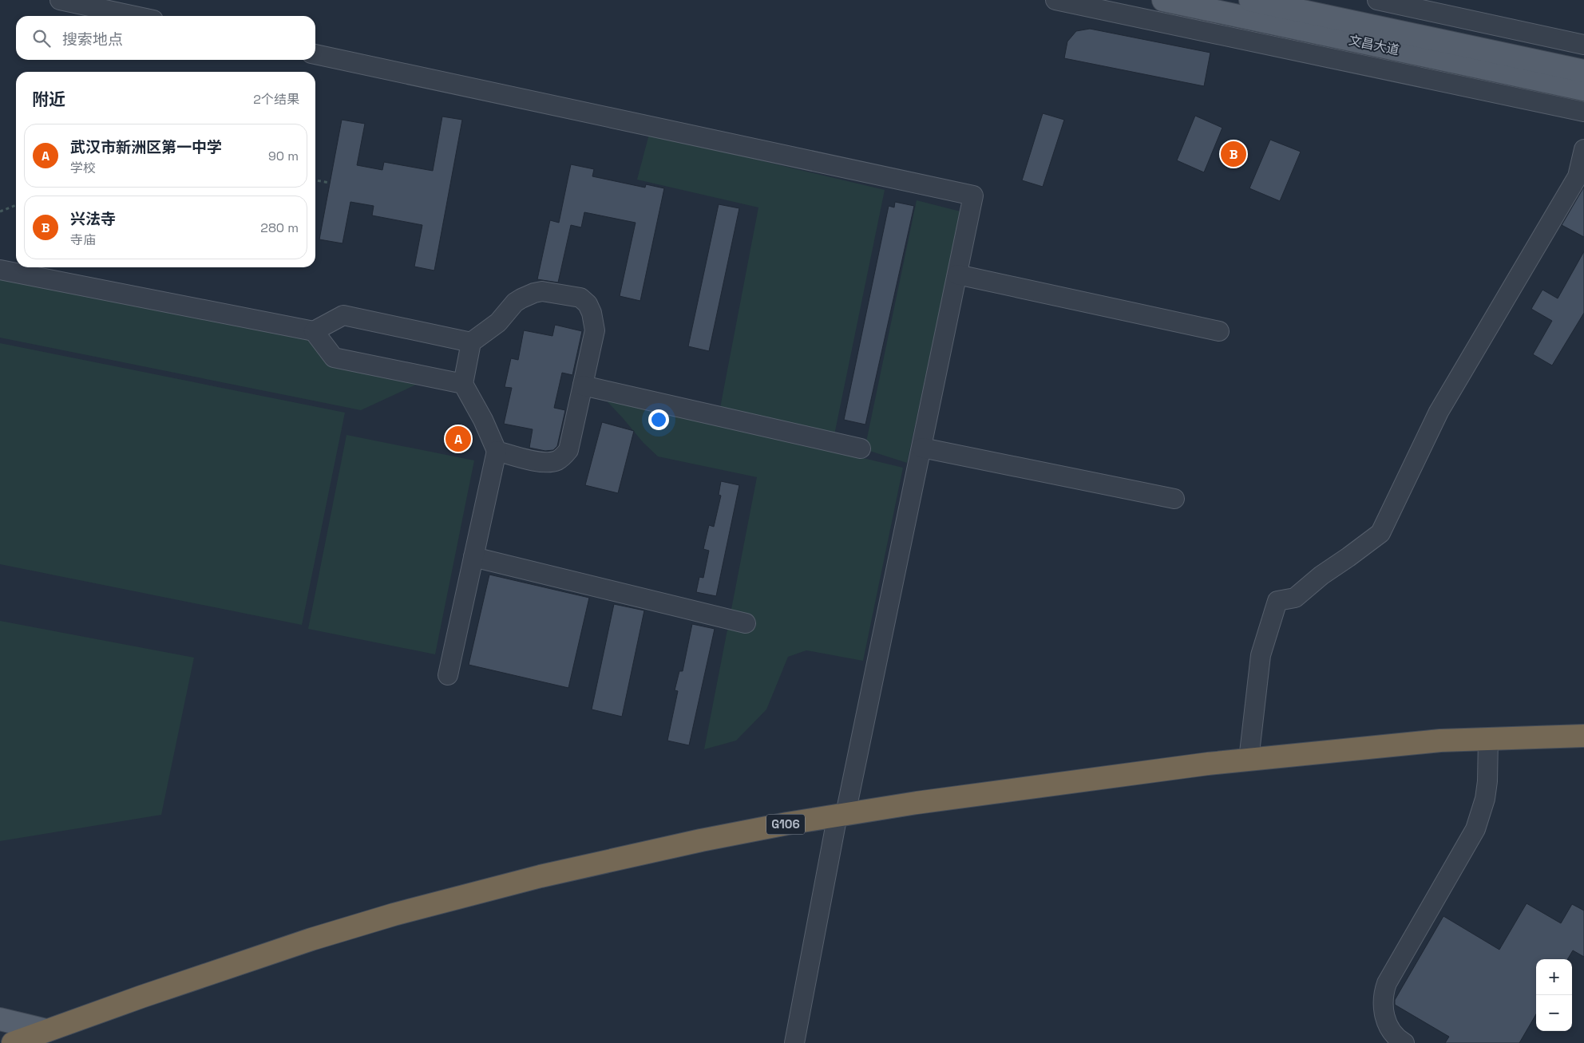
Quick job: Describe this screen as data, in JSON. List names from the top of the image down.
{
  "streets": {
    "highway": ["G106"],
    "main road": ["文昌大道"]
  },
  "page": {
    "search": "搜索地点",
    "heading": ["附近", "2个结果"],
    "list": [
      {
        "mark": "A",
        "name": "武汉市新洲区第一中学",
        "note": "学校",
        "value": "90 m"
      },
      {
        "mark": "B",
        "name": "兴法寺",
        "note": "寺庙",
        "value": "280 m"
      }
    ],
    "pins": ["B", "A"],
    "map_buttons": ["+", "−"]
  }
}
